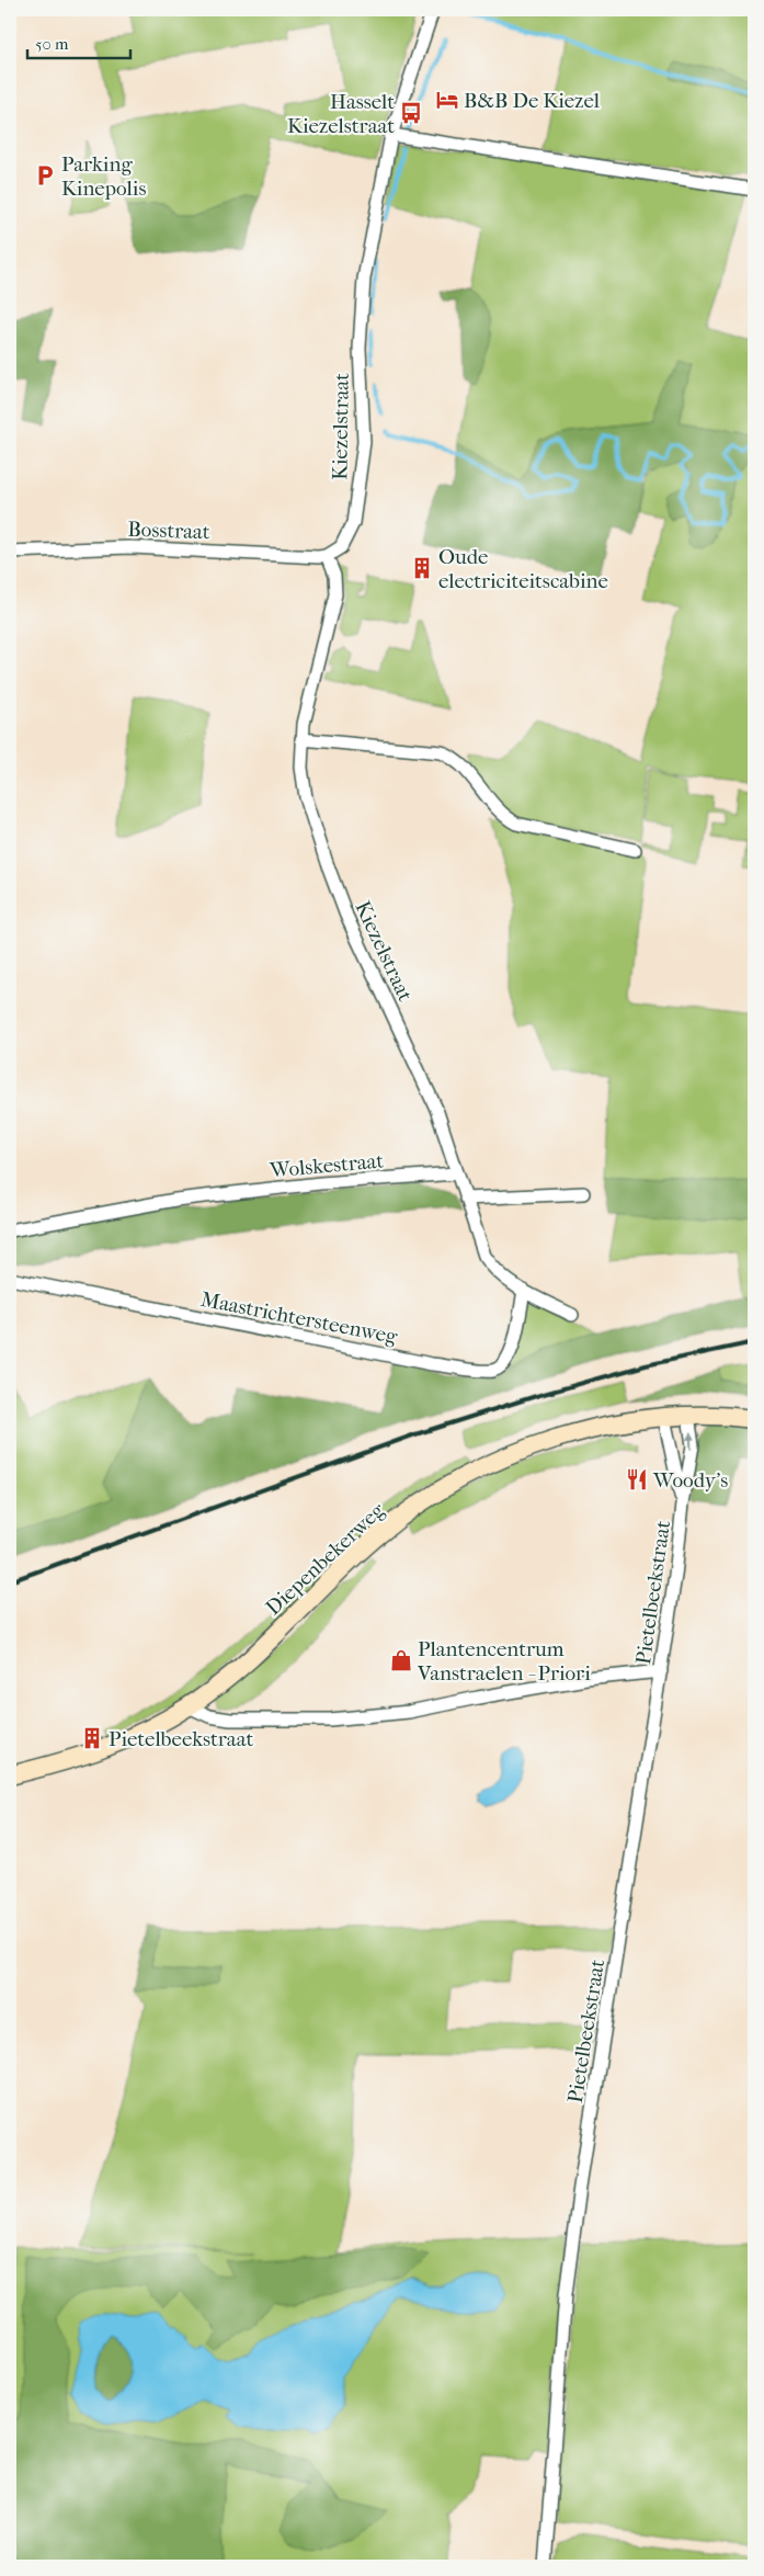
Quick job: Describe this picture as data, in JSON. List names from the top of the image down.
{
  "streets": {
    "main road": ["Diepenbekerweg"],
    "street": [
      "Kiezelstraat",
      "Bosstraat",
      "Wolskestraat",
      "Maastrichtersteenweg",
      "Pietelbeekstraat"
    ]
  },
  "crossings": [
    ["Kiezelstraat", "Bosstraat"],
    ["Kiezelstraat", "Wolskestraat"],
    ["Diepenbekerweg", "Pietelbeekstraat"]
  ],
  "places": {
    "hotel": ["B&B De Kiezel"],
    "bus stop": ["Hasselt Kiezelstraat"],
    "parking": ["Parking Kinepolis"],
    "building": ["Oude electriciteitscabine", "Pietelbeekstraat"],
    "restaurant": ["Woody's"],
    "shop": ["Plantencentrum Vanstraelen - Priori"]
  },
  "scale_bar": "50 m"
}
